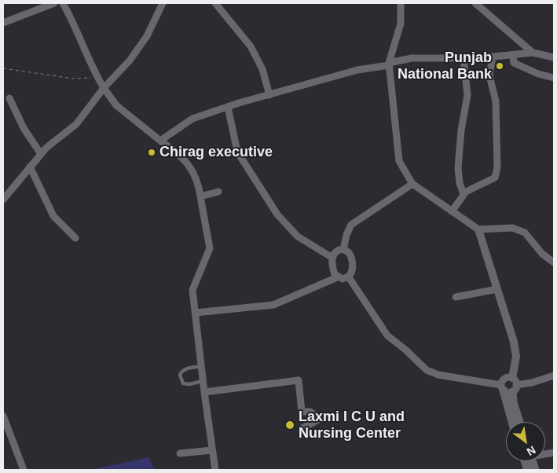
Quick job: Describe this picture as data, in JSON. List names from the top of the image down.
{
  "places": ["Punjab National Bank", "Chirag executive", "Laxmi I C U and Nursing Center"],
  "north": "bottom right"
}
